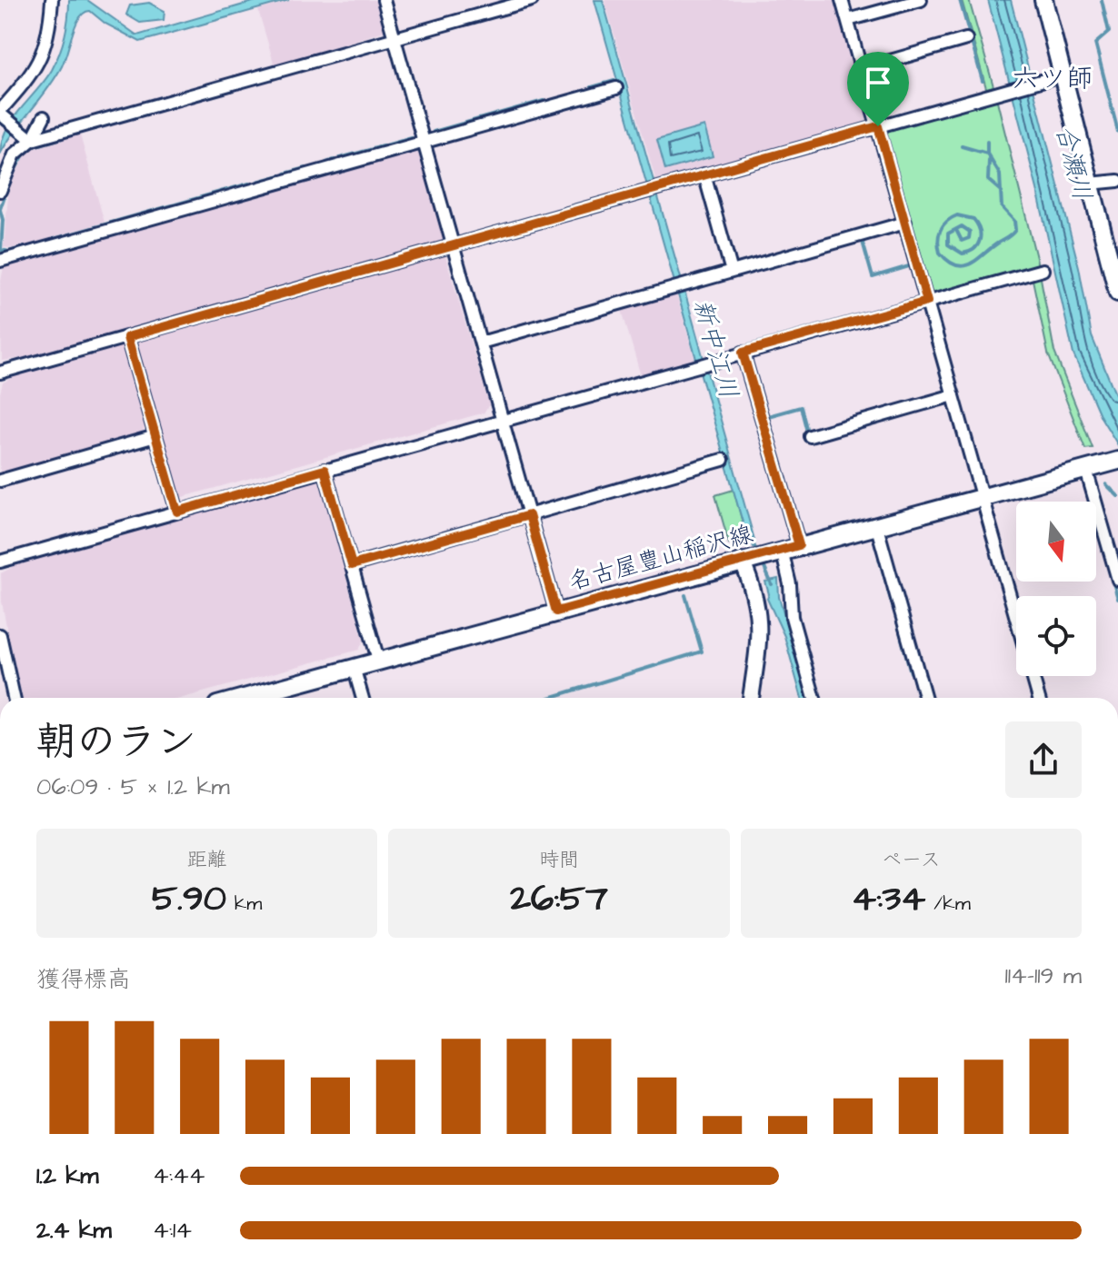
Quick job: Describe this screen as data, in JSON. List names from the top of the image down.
{
  "streets": {
    "main road": ["名古屋豊山稲沢線"]
  },
  "districts": ["六ツ師"],
  "water": ["合瀬川", "新中江川"],
  "north": "bottom",
  "page": {
    "heading": ["朝のラン", "06:09 · 5 × 1.2 km"],
    "stats": [
      ["距離", "5.90 km"],
      ["時間", "26:57"],
      ["ペース", "4:34 /km"]
    ],
    "chart": ["獲得標高", "114–119 m"],
    "list": [
      {
        "name": "1.2 km",
        "note": "4:44"
      },
      {
        "name": "2.4 km",
        "note": "4:14"
      }
    ]
  }
}
